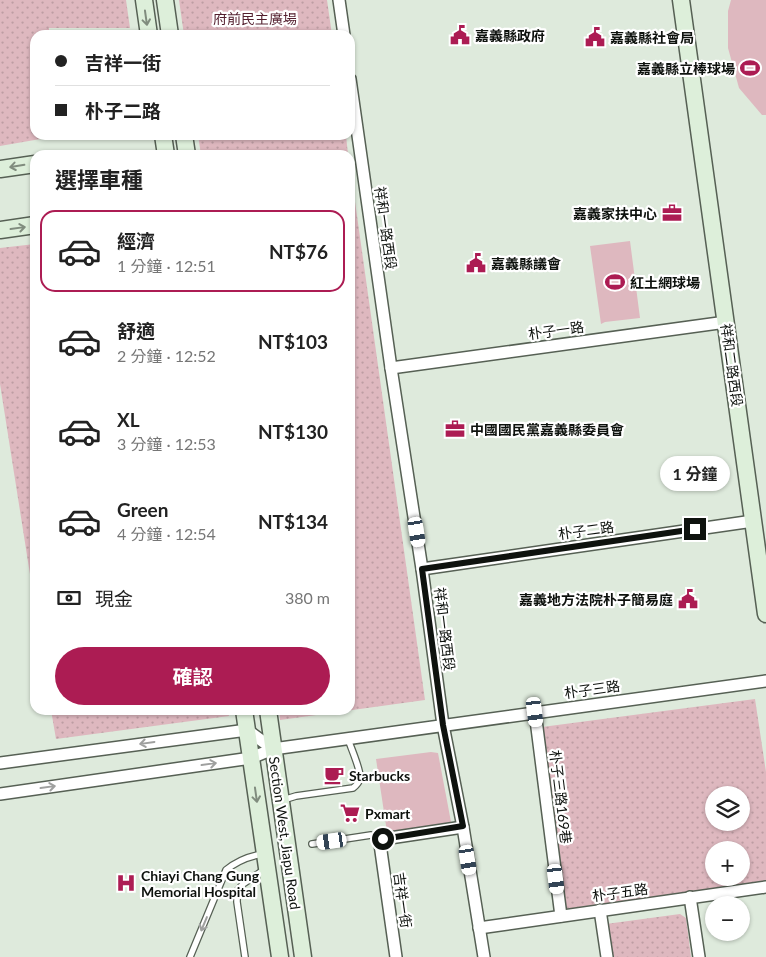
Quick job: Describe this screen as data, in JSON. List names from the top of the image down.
{
  "streets": {
    "street": [
      "祥和一路西段",
      "朴子一路",
      "祥和二路西段",
      "朴子二路",
      "朴子三路",
      "朴子三路169巷",
      "Section West, Jiapu Road",
      "朴子五路",
      "吉祥一街"
    ]
  },
  "crossings": [
    ["祥和一路西段", "朴子一路"],
    ["祥和一路西段", "朴子二路"],
    ["祥和一路西段", "朴子三路"],
    ["祥和一路西段", "朴子五路"],
    ["朴子一路", "祥和二路西段"],
    ["祥和二路西段", "朴子二路"],
    ["朴子三路", "朴子三路169巷"],
    ["朴子三路", "Section West, Jiapu Road"],
    ["朴子三路169巷", "朴子五路"]
  ],
  "parks": ["府前民主廣場"],
  "places": {
    "public building": [
      "嘉義縣政府",
      "嘉義縣社會局",
      "嘉義縣議會",
      "嘉義地方法院朴子簡易庭"
    ],
    "sports": ["嘉義縣立棒球場", "紅土網球場"],
    "office": ["嘉義家扶中心", "中國國民黨嘉義縣委員會"],
    "cafe": ["Starbucks"],
    "supermarket": ["Pxmart"],
    "hospital": ["Chiayi Chang Gung Memorial Hospital"]
  },
  "page": {
    "banner": ["吉祥一街", "朴子二路"],
    "heading": "選擇車種",
    "list": [
      {
        "name": "經濟",
        "note": "1 分鐘 · 12:51",
        "value": "NT$76"
      },
      {
        "name": "舒適",
        "note": "2 分鐘 · 12:52",
        "value": "NT$103"
      },
      {
        "name": "XL",
        "note": "3 分鐘 · 12:53",
        "value": "NT$130"
      },
      {
        "name": "Green",
        "note": "4 分鐘 · 12:54",
        "value": "NT$134"
      }
    ],
    "bubble": "1 分鐘",
    "pay": ["現金", "380 m"],
    "buttons": "確認",
    "map_buttons": ["+", "−"]
  }
}
